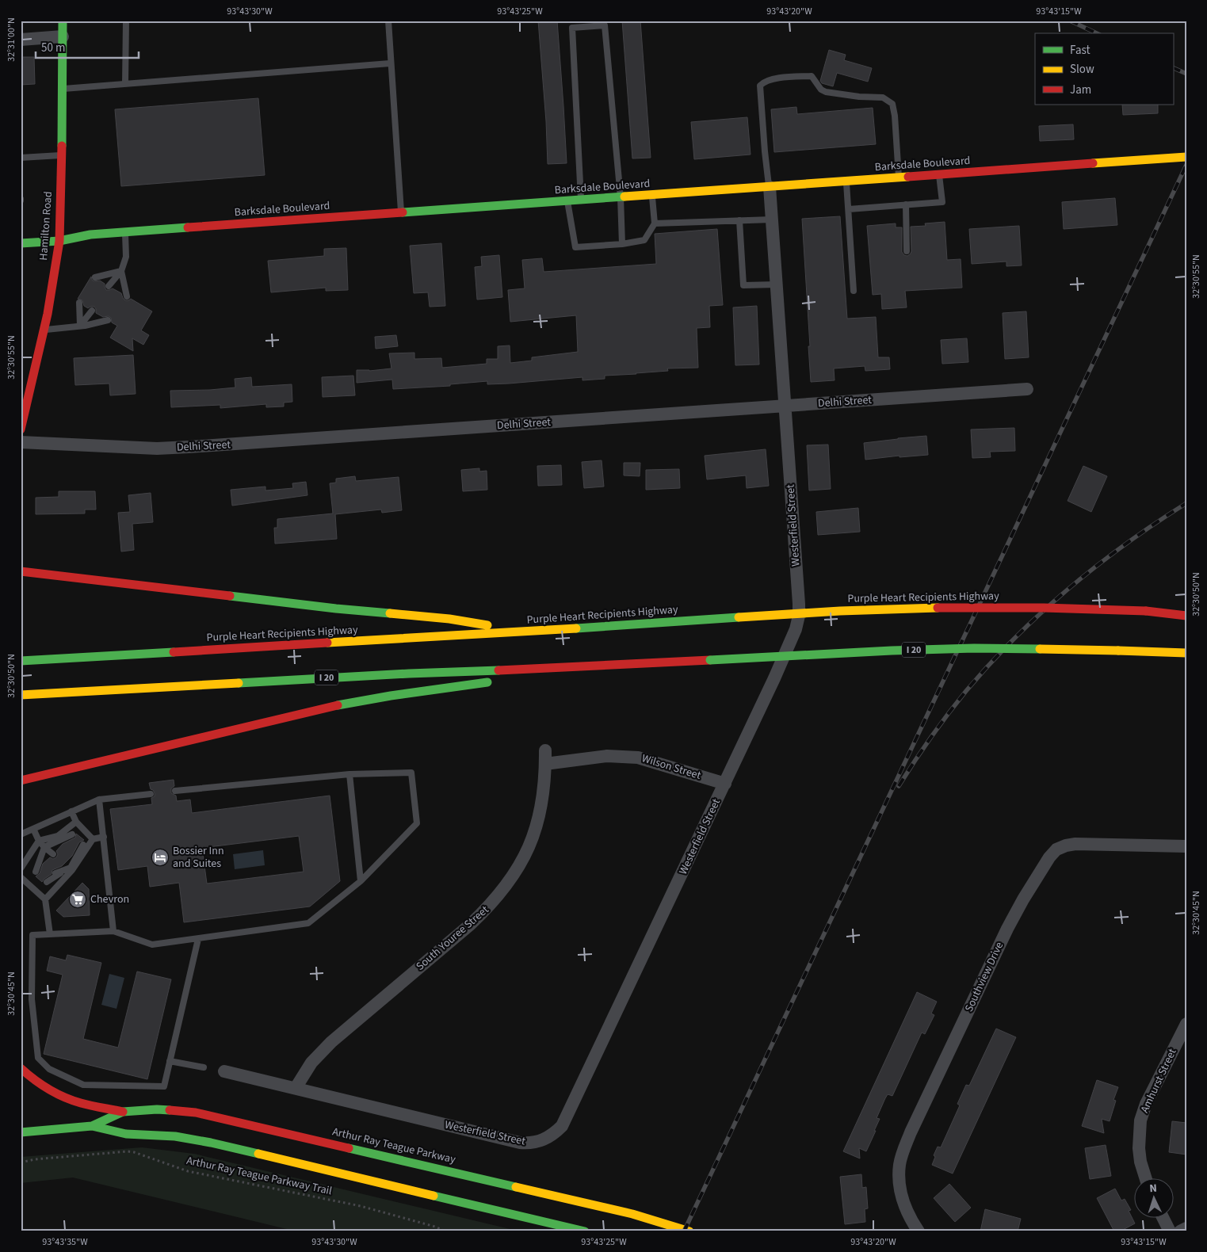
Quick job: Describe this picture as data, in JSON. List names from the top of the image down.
{
  "streets": {
    "main road": [
      "Barksdale Boulevard",
      "Hamilton Road",
      "Purple Heart Recipients Highway",
      "I 20",
      "Arthur Ray Teague Parkway"
    ],
    "street": [
      "Delhi Street",
      "Westerfield Street",
      "Wilson Street",
      "South Youree Street",
      "Southview Drive",
      "Amhurst Street"
    ],
    "path": ["Arthur Ray Teague Parkway Trail"]
  },
  "crossings": [
    ["Barksdale Boulevard", "Hamilton Road"],
    ["Barksdale Boulevard", "Westerfield Street"],
    ["Delhi Street", "Westerfield Street"],
    ["Westerfield Street", "Wilson Street"],
    ["Westerfield Street", "South Youree Street"],
    ["Wilson Street", "South Youree Street"]
  ],
  "places": {
    "hotel": ["Bossier Inn and Suites"],
    "supermarket": ["Chevron"]
  },
  "legend": ["Fast", "Slow", "Jam"],
  "scale_bar": "50 m",
  "north": "top",
  "coordinates": [
    "93°43'30\"W",
    "93°43'25\"W",
    "93°43'20\"W",
    "93°43'15\"W",
    "32°31'00\"N",
    "32°30'55\"N",
    "32°30'50\"N",
    "32°30'45\"N",
    "93°43'35\"W"
  ]
}
